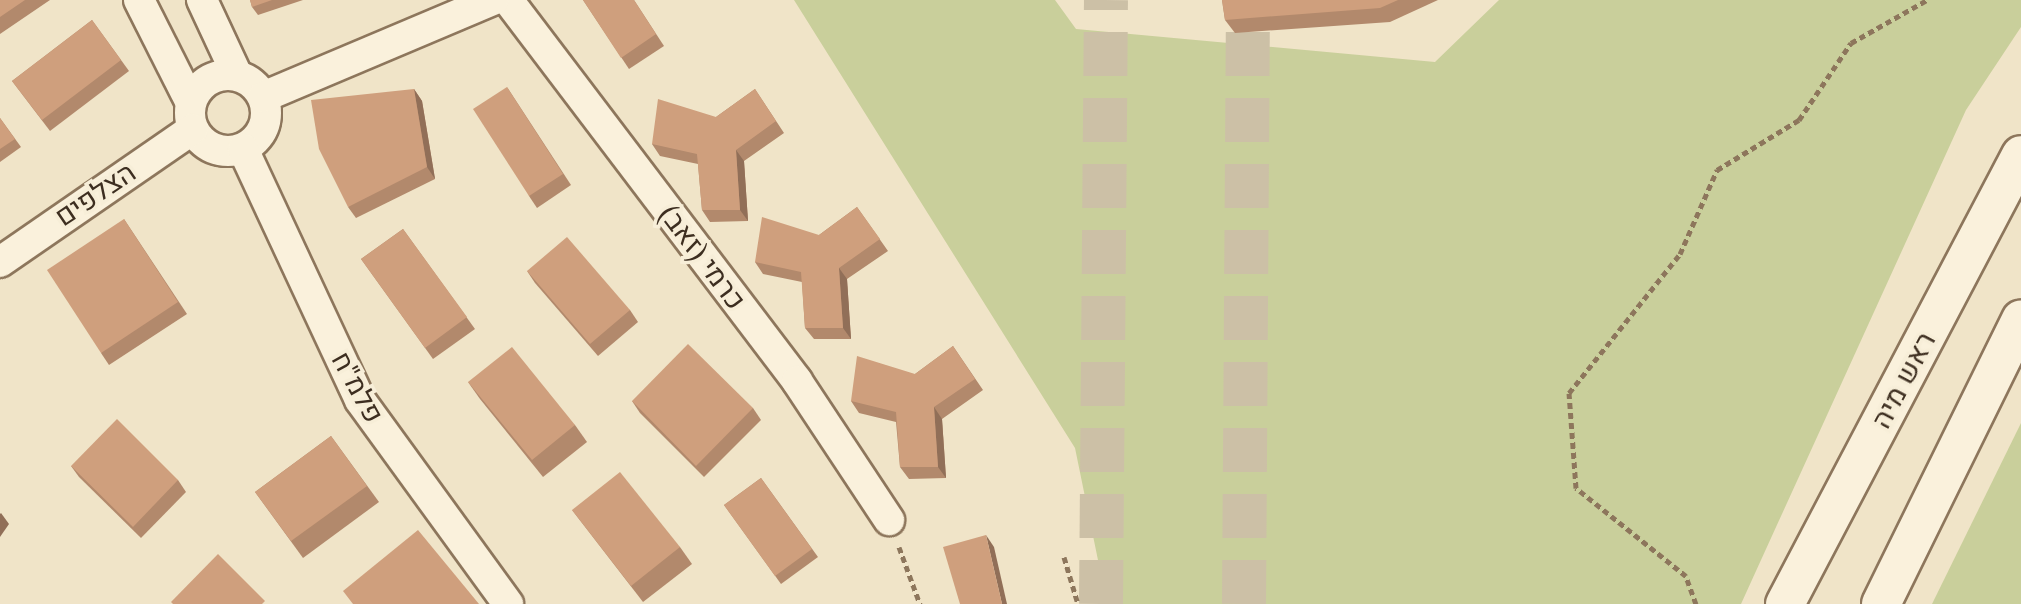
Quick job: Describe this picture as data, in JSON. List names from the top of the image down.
{
  "streets": {
    "street": [
      "הצלפים",
      "כרמי (זאב)",
      "ראש מיה",
      "פלמ\"ח"
    ]
  },
  "crossings": [
    ["הצלפים", "פלמ\"ח"]
  ]
}
